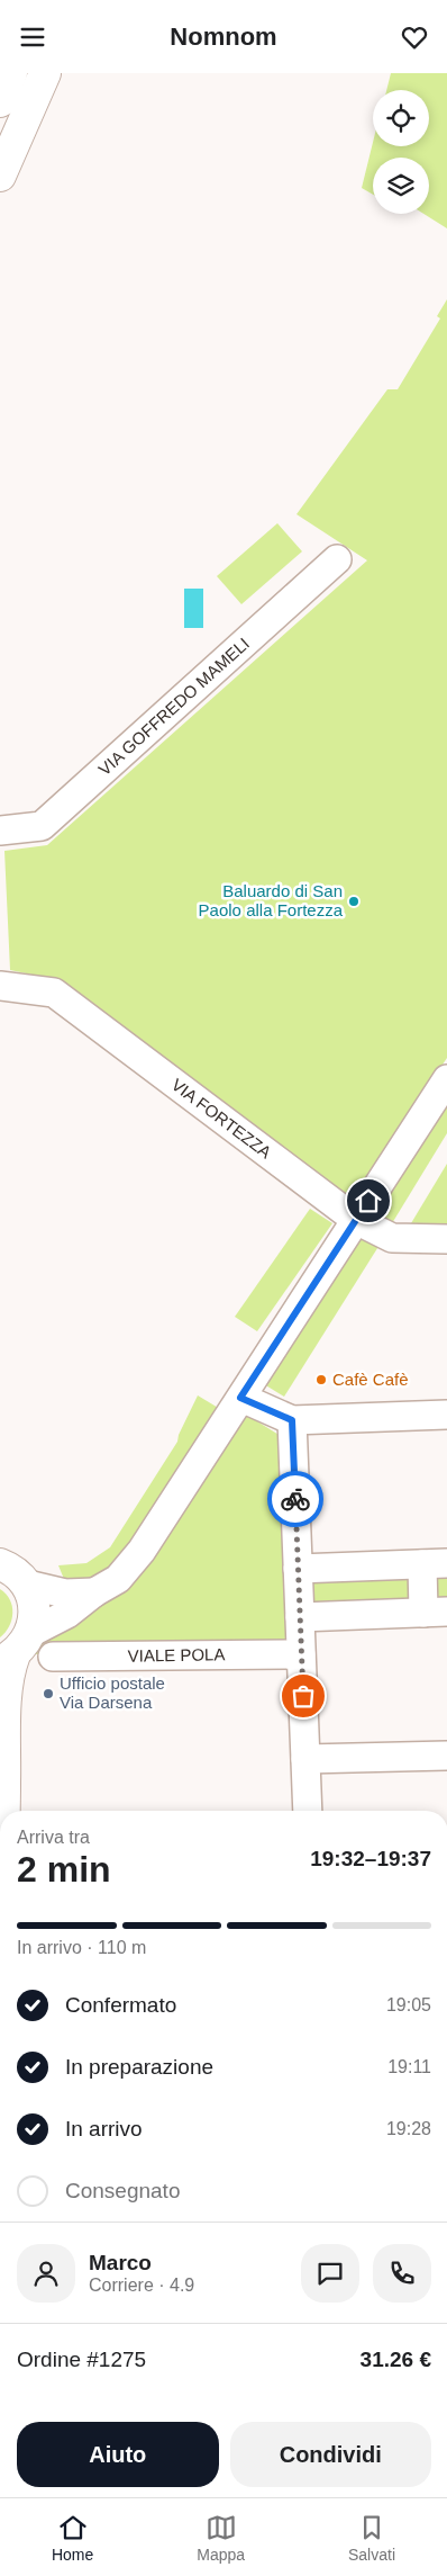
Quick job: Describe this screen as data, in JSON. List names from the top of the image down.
{
  "streets": {
    "street": ["VIA GOFFREDO MAMELI", "VIA FORTEZZA", "VIALE POLA"]
  },
  "places": ["Baluardo di San Paolo alla Fortezza", "Cafè Cafè", "Ufficio postale Via Darsena"],
  "page": {
    "header": "Nomnom",
    "heading": ["2 min", "Arriva tra", "19:32–19:37"],
    "panel": [
      "Marco",
      "Corriere · 4.9",
      "Ordine #1275",
      "31.26 €"
    ],
    "bar": "In arrivo · 110 m",
    "list": [
      ["Confermato", "19:05"],
      ["In preparazione", "19:11"],
      ["In arrivo", "19:28"],
      "Consegnato"
    ],
    "buttons": ["Aiuto", "Condividi"],
    "tabs": ["Home", "Mappa", "Salvati"]
  }
}
